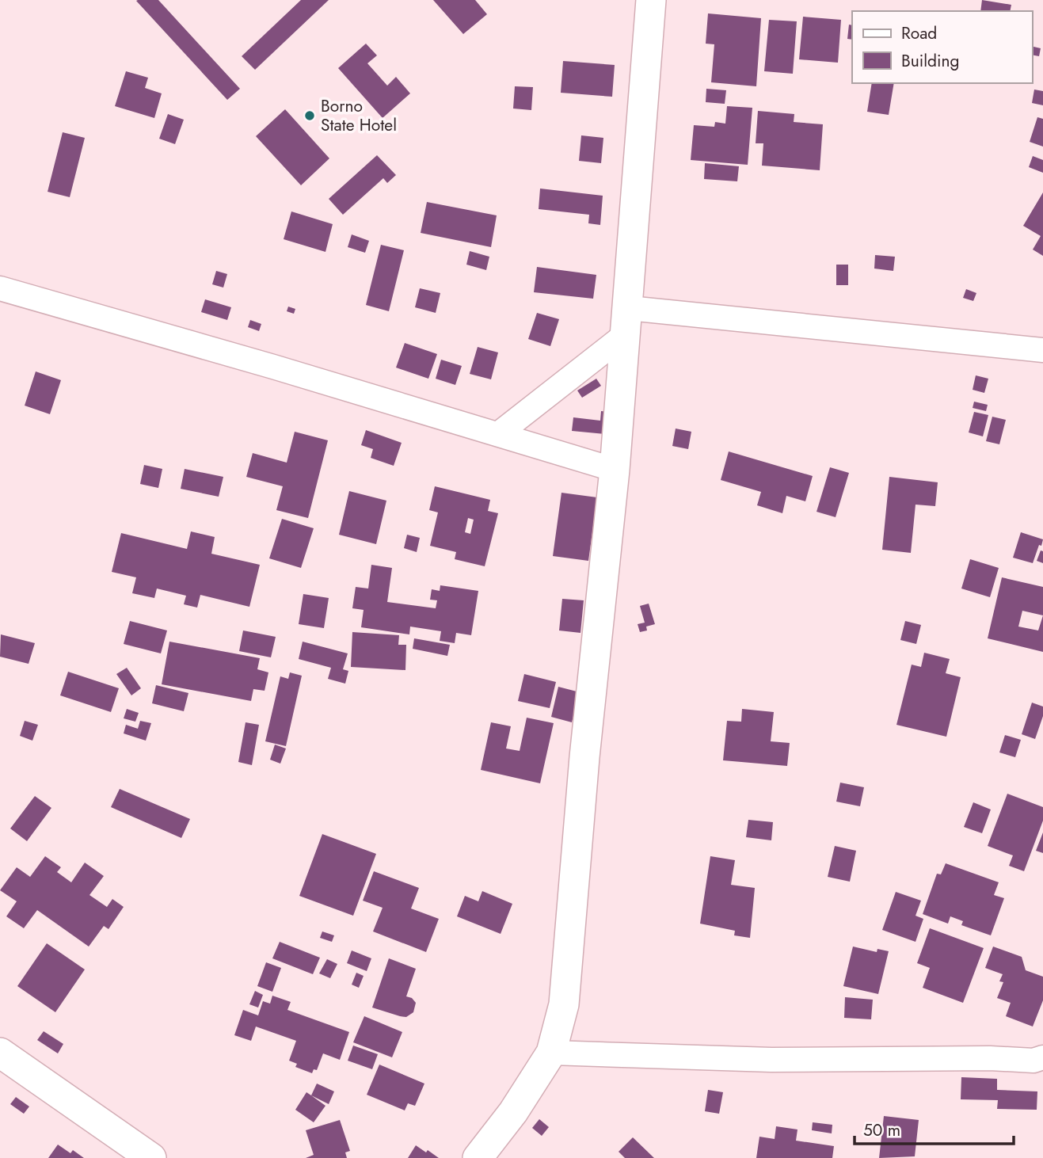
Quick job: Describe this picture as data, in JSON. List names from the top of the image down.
{
  "places": ["Borno State Hotel"],
  "legend": ["Road", "Building"],
  "scale_bar": "50 m"
}
